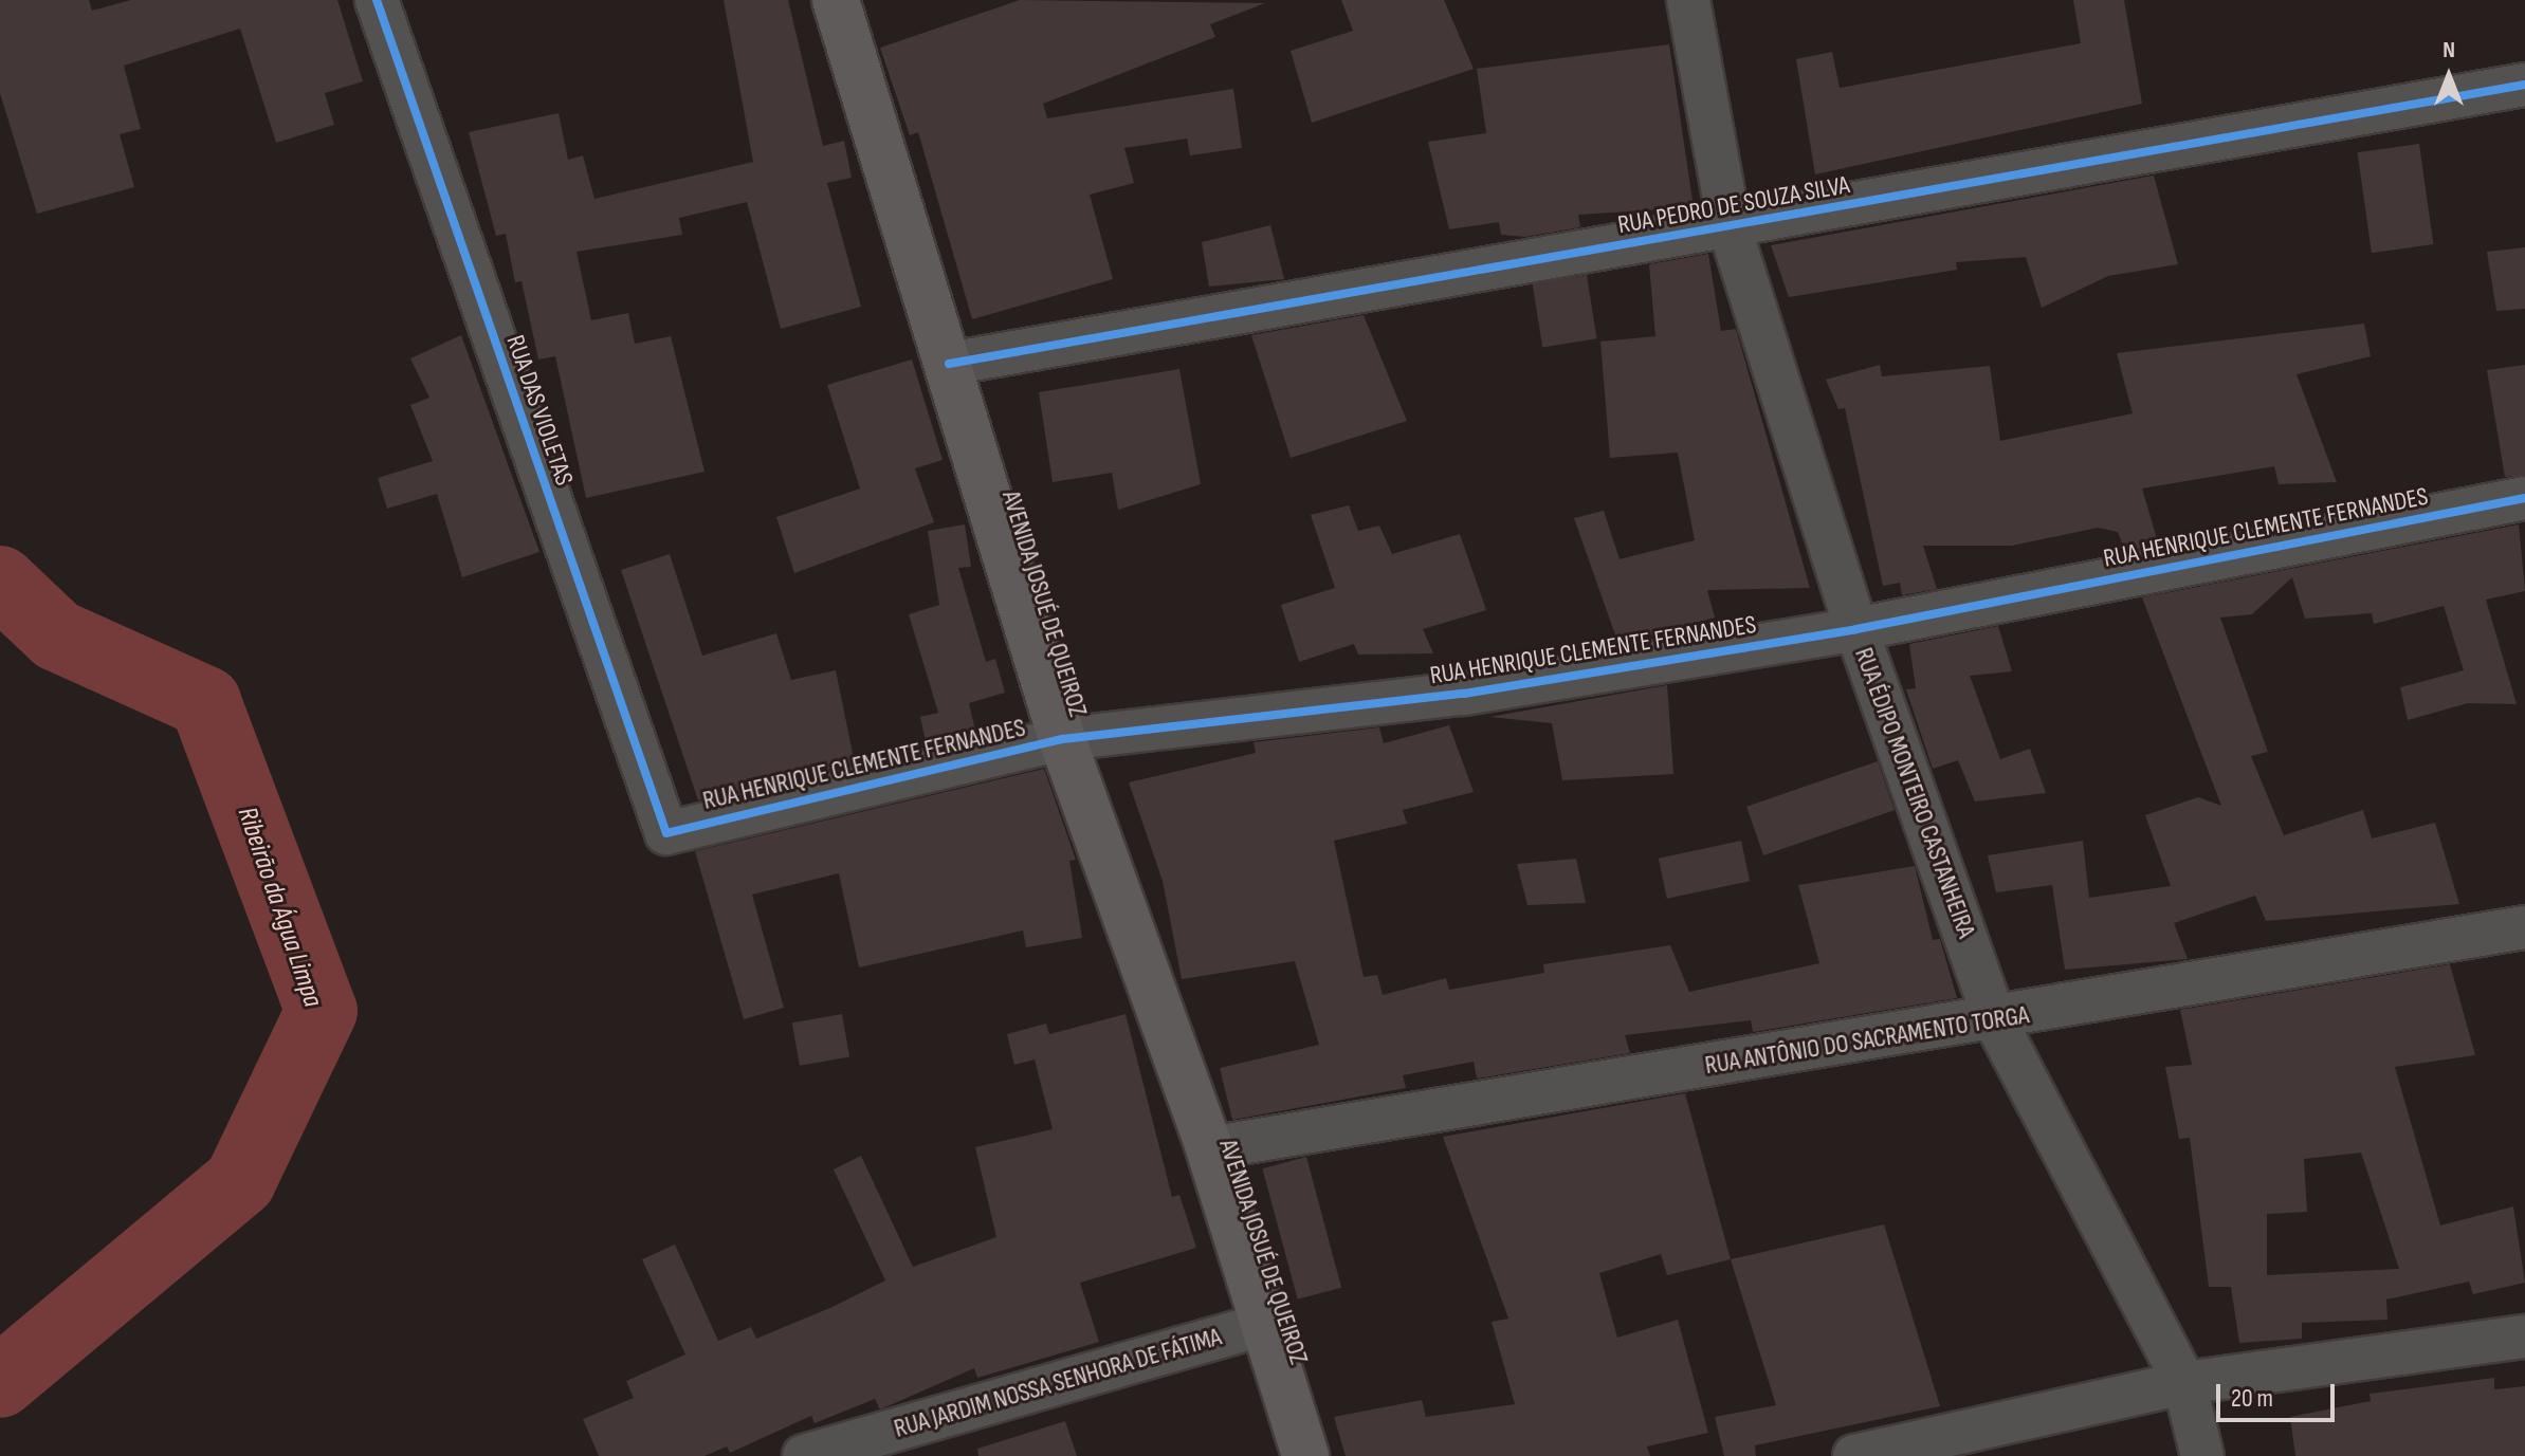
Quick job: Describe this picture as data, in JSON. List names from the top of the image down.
{
  "streets": {
    "main road": ["AVENIDA JOSUÉ DE QUEIROZ"],
    "street": [
      "RUA PEDRO DE SOUZA SILVA",
      "RUA DAS VIOLETAS",
      "RUA HENRIQUE CLEMENTE FERNANDES",
      "RUA ÉDIPO MONTEIRO CASTANHEIRA",
      "RUA ANTÔNIO DO SACRAMENTO TORGA",
      "RUA JARDIM NOSSA SENHORA DE FÁTIMA"
    ]
  },
  "crossings": [
    ["RUA PEDRO DE SOUZA SILVA", "AVENIDA JOSUÉ DE QUEIROZ"],
    ["RUA PEDRO DE SOUZA SILVA", "RUA ÉDIPO MONTEIRO CASTANHEIRA"],
    ["RUA DAS VIOLETAS", "RUA HENRIQUE CLEMENTE FERNANDES"],
    ["RUA HENRIQUE CLEMENTE FERNANDES", "AVENIDA JOSUÉ DE QUEIROZ"],
    ["RUA HENRIQUE CLEMENTE FERNANDES", "RUA ÉDIPO MONTEIRO CASTANHEIRA"],
    ["AVENIDA JOSUÉ DE QUEIROZ", "RUA ANTÔNIO DO SACRAMENTO TORGA"],
    ["AVENIDA JOSUÉ DE QUEIROZ", "RUA JARDIM NOSSA SENHORA DE FÁTIMA"],
    ["RUA ÉDIPO MONTEIRO CASTANHEIRA", "RUA ANTÔNIO DO SACRAMENTO TORGA"]
  ],
  "water": ["Ribeirão da Água Limpa"],
  "scale_bar": "20 m",
  "north": "top"
}
